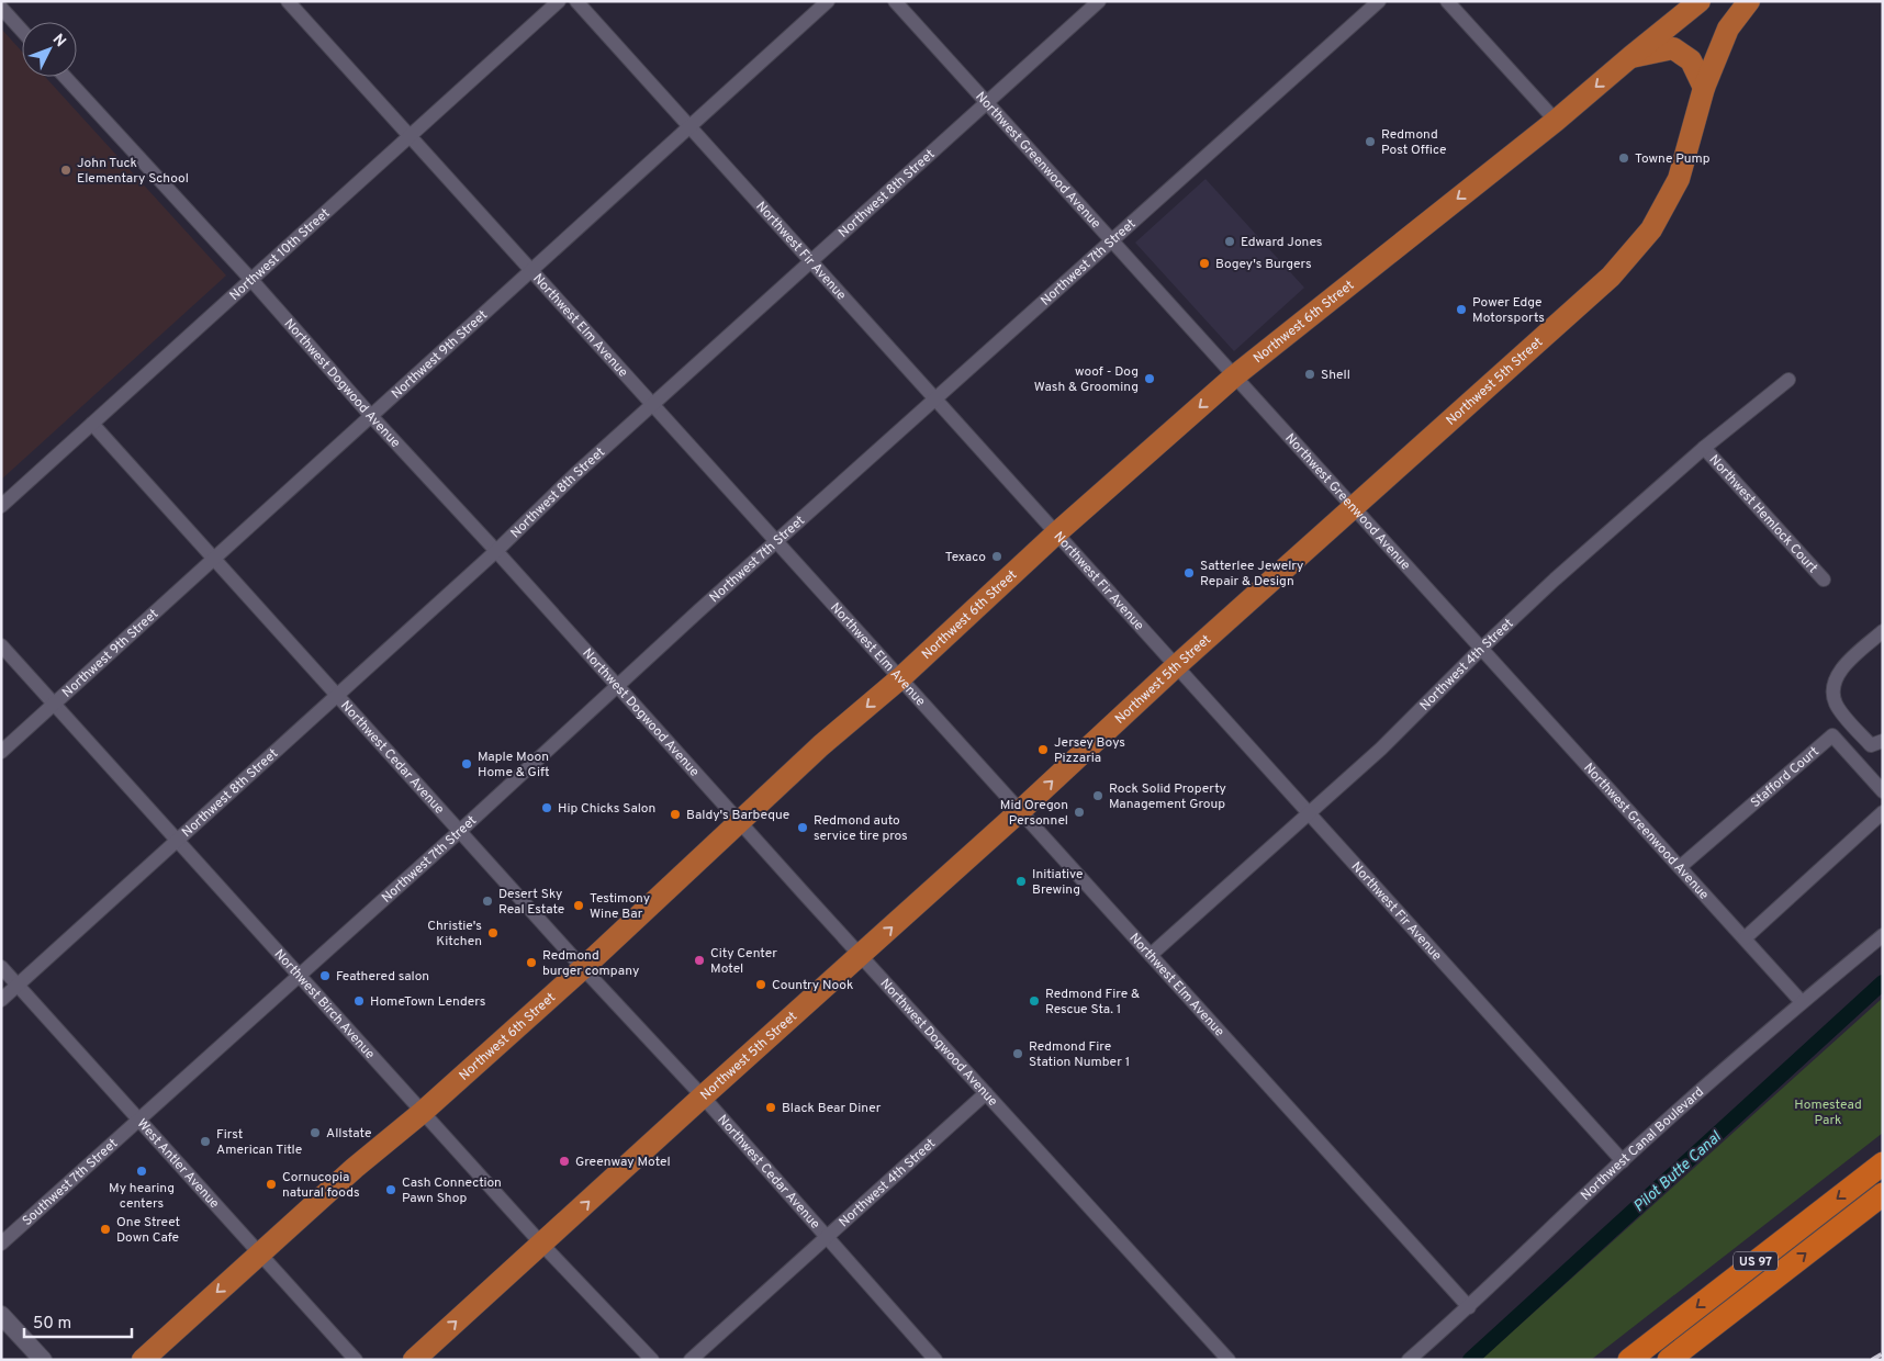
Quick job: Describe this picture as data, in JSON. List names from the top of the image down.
{
  "streets": {
    "highway": ["US 97"],
    "main road": ["Northwest 6th Street", "Northwest 5th Street"],
    "street": [
      "Northwest Greenwood Avenue",
      "Northwest 8th Street",
      "Northwest Fir Avenue",
      "Northwest 10th Street",
      "Northwest 7th Street",
      "Northwest Elm Avenue",
      "Northwest 9th Street",
      "Northwest Dogwood Avenue",
      "Northwest Hemlock Court",
      "Northwest 4th Street",
      "Northwest Cedar Avenue",
      "Stafford Court",
      "Northwest Birch Avenue",
      "Northwest Canal Boulevard",
      "West Antler Avenue",
      "Southwest 7th Street"
    ]
  },
  "crossings": [
    ["Northwest Greenwood Avenue", "Northwest 8th Street"],
    ["Northwest Greenwood Avenue", "Northwest 7th Street"],
    ["Northwest Greenwood Avenue", "Northwest 6th Street"],
    ["Northwest Greenwood Avenue", "Northwest 5th Street"],
    ["Northwest Greenwood Avenue", "Northwest 4th Street"],
    ["Northwest Greenwood Avenue", "Stafford Court"],
    ["Northwest Greenwood Avenue", "Northwest Canal Boulevard"],
    ["Northwest 8th Street", "Northwest Fir Avenue"],
    ["Northwest 8th Street", "Northwest Elm Avenue"],
    ["Northwest 8th Street", "Northwest Dogwood Avenue"],
    ["Northwest 8th Street", "Northwest Cedar Avenue"],
    ["Northwest 8th Street", "Northwest Birch Avenue"],
    ["Northwest 8th Street", "West Antler Avenue"],
    ["Northwest Fir Avenue", "Northwest 7th Street"],
    ["Northwest Fir Avenue", "Northwest 6th Street"],
    ["Northwest Fir Avenue", "Northwest 9th Street"],
    ["Northwest Fir Avenue", "Northwest 5th Street"],
    ["Northwest Fir Avenue", "Northwest 4th Street"],
    ["Northwest Fir Avenue", "Northwest Canal Boulevard"],
    ["Northwest 10th Street", "Northwest Elm Avenue"],
    ["Northwest 10th Street", "Northwest Dogwood Avenue"],
    ["Northwest 10th Street", "Northwest Cedar Avenue"],
    ["Northwest 7th Street", "Northwest Elm Avenue"],
    ["Northwest 7th Street", "Northwest Dogwood Avenue"],
    ["Northwest 7th Street", "Northwest Cedar Avenue"],
    ["Northwest 7th Street", "Northwest Birch Avenue"],
    ["Northwest 7th Street", "West Antler Avenue"],
    ["Northwest 7th Street", "Southwest 7th Street"],
    ["Northwest 6th Street", "Northwest Elm Avenue"],
    ["Northwest 6th Street", "Northwest Dogwood Avenue"],
    ["Northwest 6th Street", "Northwest Cedar Avenue"],
    ["Northwest 6th Street", "Northwest Birch Avenue"],
    ["Northwest 6th Street", "West Antler Avenue"],
    ["Northwest Elm Avenue", "Northwest 9th Street"],
    ["Northwest Elm Avenue", "Northwest 5th Street"],
    ["Northwest Elm Avenue", "Northwest 4th Street"],
    ["Northwest Elm Avenue", "Northwest Canal Boulevard"],
    ["Northwest 9th Street", "Northwest Dogwood Avenue"],
    ["Northwest 9th Street", "Northwest Cedar Avenue"],
    ["Northwest 9th Street", "Northwest Birch Avenue"],
    ["Northwest 5th Street", "Northwest Dogwood Avenue"],
    ["Northwest 5th Street", "Northwest Cedar Avenue"],
    ["Northwest 5th Street", "Northwest Birch Avenue"],
    ["Northwest Dogwood Avenue", "Northwest 4th Street"],
    ["Northwest Hemlock Court", "Northwest 4th Street"],
    ["Northwest 4th Street", "Northwest Cedar Avenue"],
    ["West Antler Avenue", "Southwest 7th Street"]
  ],
  "one_way": ["Northwest 6th Street", "Northwest 5th Street"],
  "water": ["Pilot Butte Canal"],
  "parks": ["Homestead Park"],
  "places": [
    "Redmond Post Office",
    "Towne Pump",
    "John Tuck Elementary School",
    "Edward Jones",
    "Bogey's Burgers",
    "Power Edge Motorsports",
    "Shell",
    "woof - Dog Wash & Grooming",
    "Texaco",
    "Satterlee Jewelry Repair & Design",
    "Jersey Boys Pizzaria",
    "Maple Moon Home & Gift",
    "Rock Solid Property Management Group",
    "Hip Chicks Salon",
    "Mid Oregon Personnel",
    "Baldy's Barbeque",
    "Redmond auto service tire pros",
    "Initiative Brewing",
    "Desert Sky Real Estate",
    "Testimony Wine Bar",
    "Christie's Kitchen",
    "City Center Motel",
    "Redmond burger company",
    "Feathered salon",
    "Country Nook",
    "HomeTown Lenders",
    "Redmond Fire & Rescue Sta. 1",
    "Redmond Fire Station Number 1",
    "Black Bear Diner",
    "Allstate",
    "First American Title",
    "Greenway Motel",
    "My hearing centers",
    "Cornucopia natural foods",
    "Cash Connection Pawn Shop",
    "One Street Down Cafe"
  ],
  "scale_bar": "50 m",
  "north": "top right"
}
